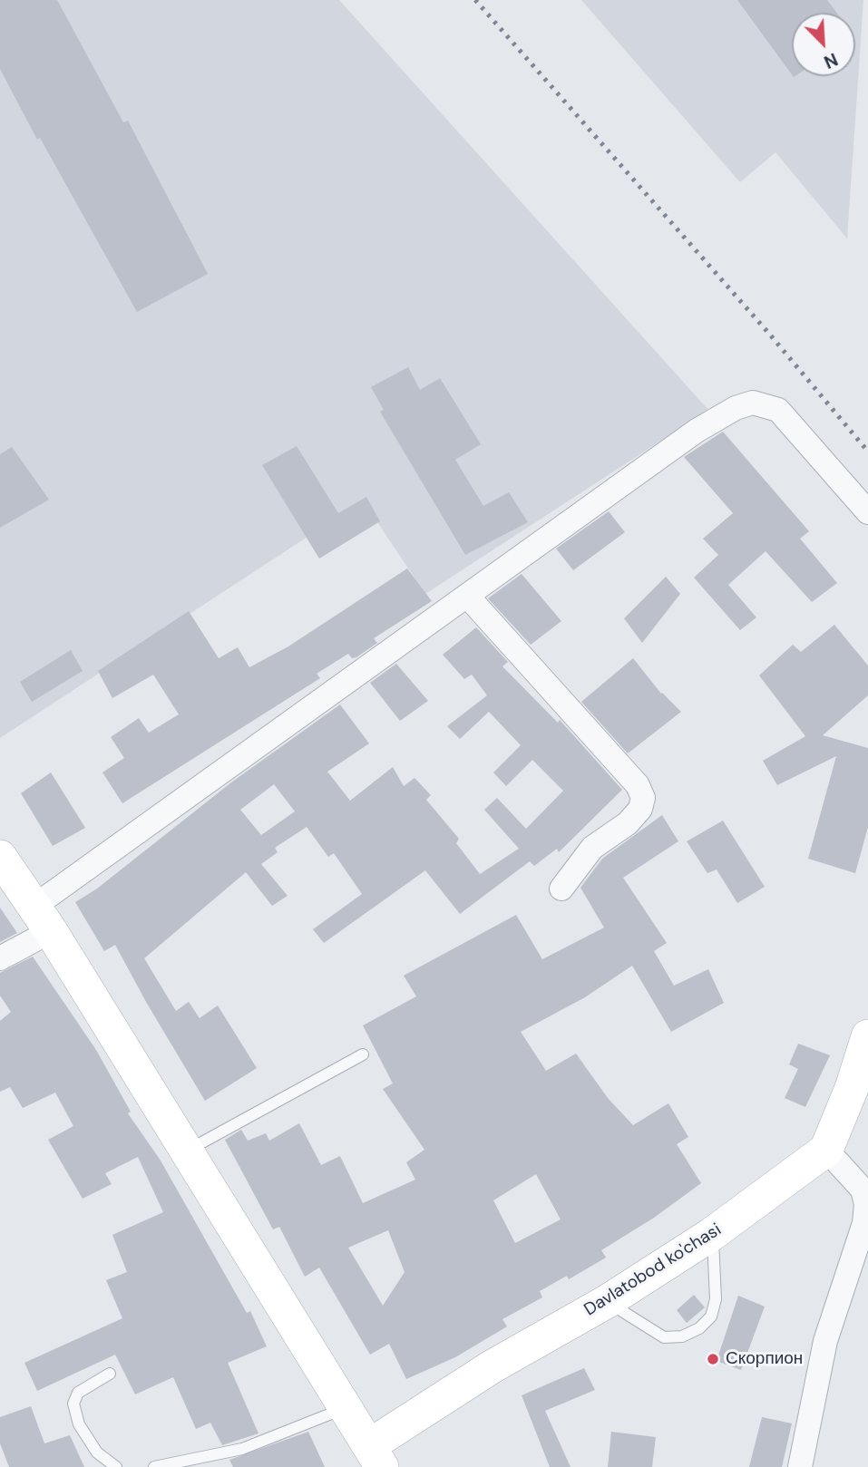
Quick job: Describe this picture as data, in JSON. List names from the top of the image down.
{
  "streets": {
    "street": ["Davlatobod ko'chasi"]
  },
  "places": ["Скорпион"],
  "north": "bottom right"
}
